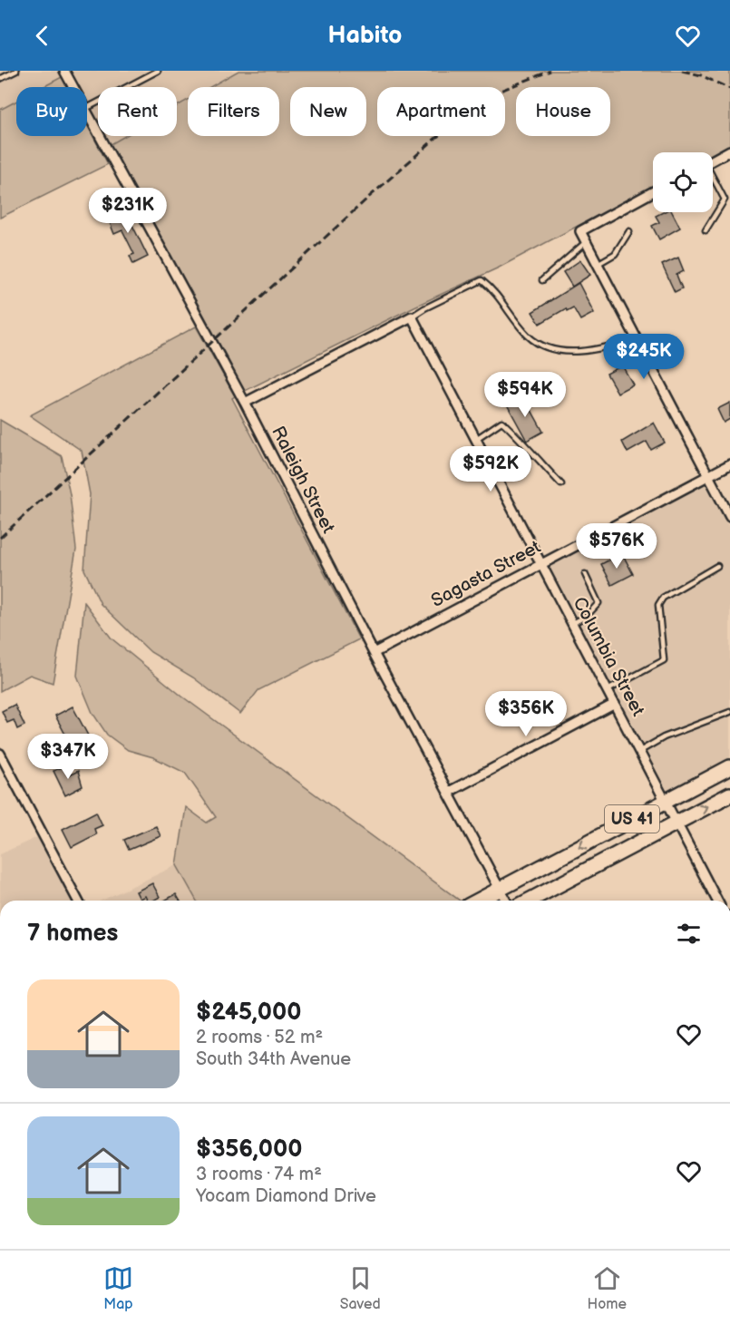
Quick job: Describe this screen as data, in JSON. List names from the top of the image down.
{
  "streets": {
    "main road": ["US 41"],
    "street": ["Raleigh Street", "Sagasta Street", "Columbia Street"]
  },
  "crossings": [
    ["Raleigh Street", "Sagasta Street"],
    ["Raleigh Street", "US 41"],
    ["Sagasta Street", "Columbia Street"],
    ["Columbia Street", "US 41"]
  ],
  "page": {
    "header": "Habito",
    "chip": [
      "Buy",
      "Rent",
      "Filters",
      "New",
      "Apartment",
      "House"
    ],
    "price": [
      "$231K",
      "$245K",
      "$594K",
      "$592K",
      "$576K",
      "$356K",
      "$347K"
    ],
    "heading": "7 homes",
    "list": [
      {
        "name": "$245,000",
        "note": "2 rooms · 52 m² · South 34th Avenue"
      },
      {
        "name": "$356,000",
        "note": "3 rooms · 74 m² · Yocam Diamond Drive"
      }
    ],
    "tabs": ["Map", "Saved", "Home"]
  }
}
